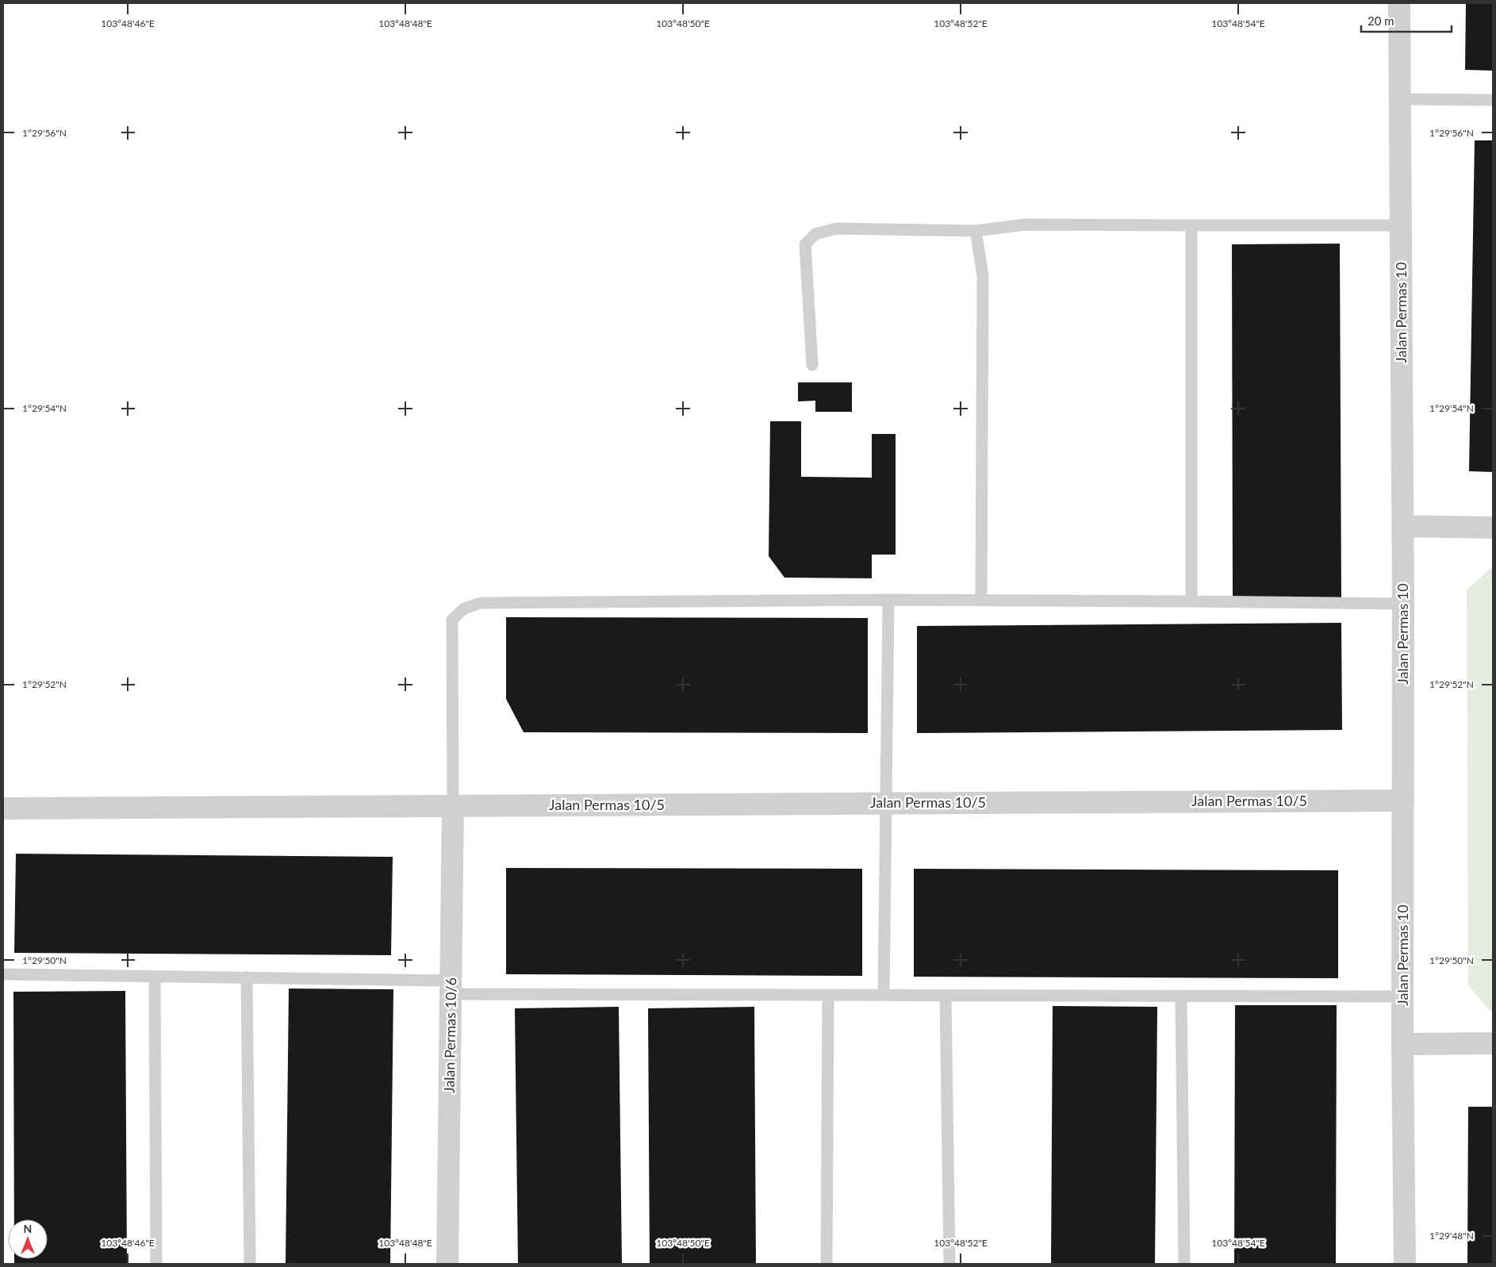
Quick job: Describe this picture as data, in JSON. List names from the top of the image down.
{
  "streets": {
    "street": ["Jalan Permas 10", "Jalan Permas 10/5", "Jalan Permas 10/6"]
  },
  "crossings": [
    ["Jalan Permas 10", "Jalan Permas 10/5"],
    ["Jalan Permas 10/5", "Jalan Permas 10/6"]
  ],
  "scale_bar": "20 m",
  "north": "top",
  "coordinates": [
    "103°48'46\"E",
    "103°48'48\"E",
    "103°48'50\"E",
    "103°48'52\"E",
    "103°48'54\"E",
    "1°29'56\"N",
    "1°29'54\"N",
    "1°29'52\"N",
    "1°29'50\"N",
    "1°29'48\"N"
  ]
}
